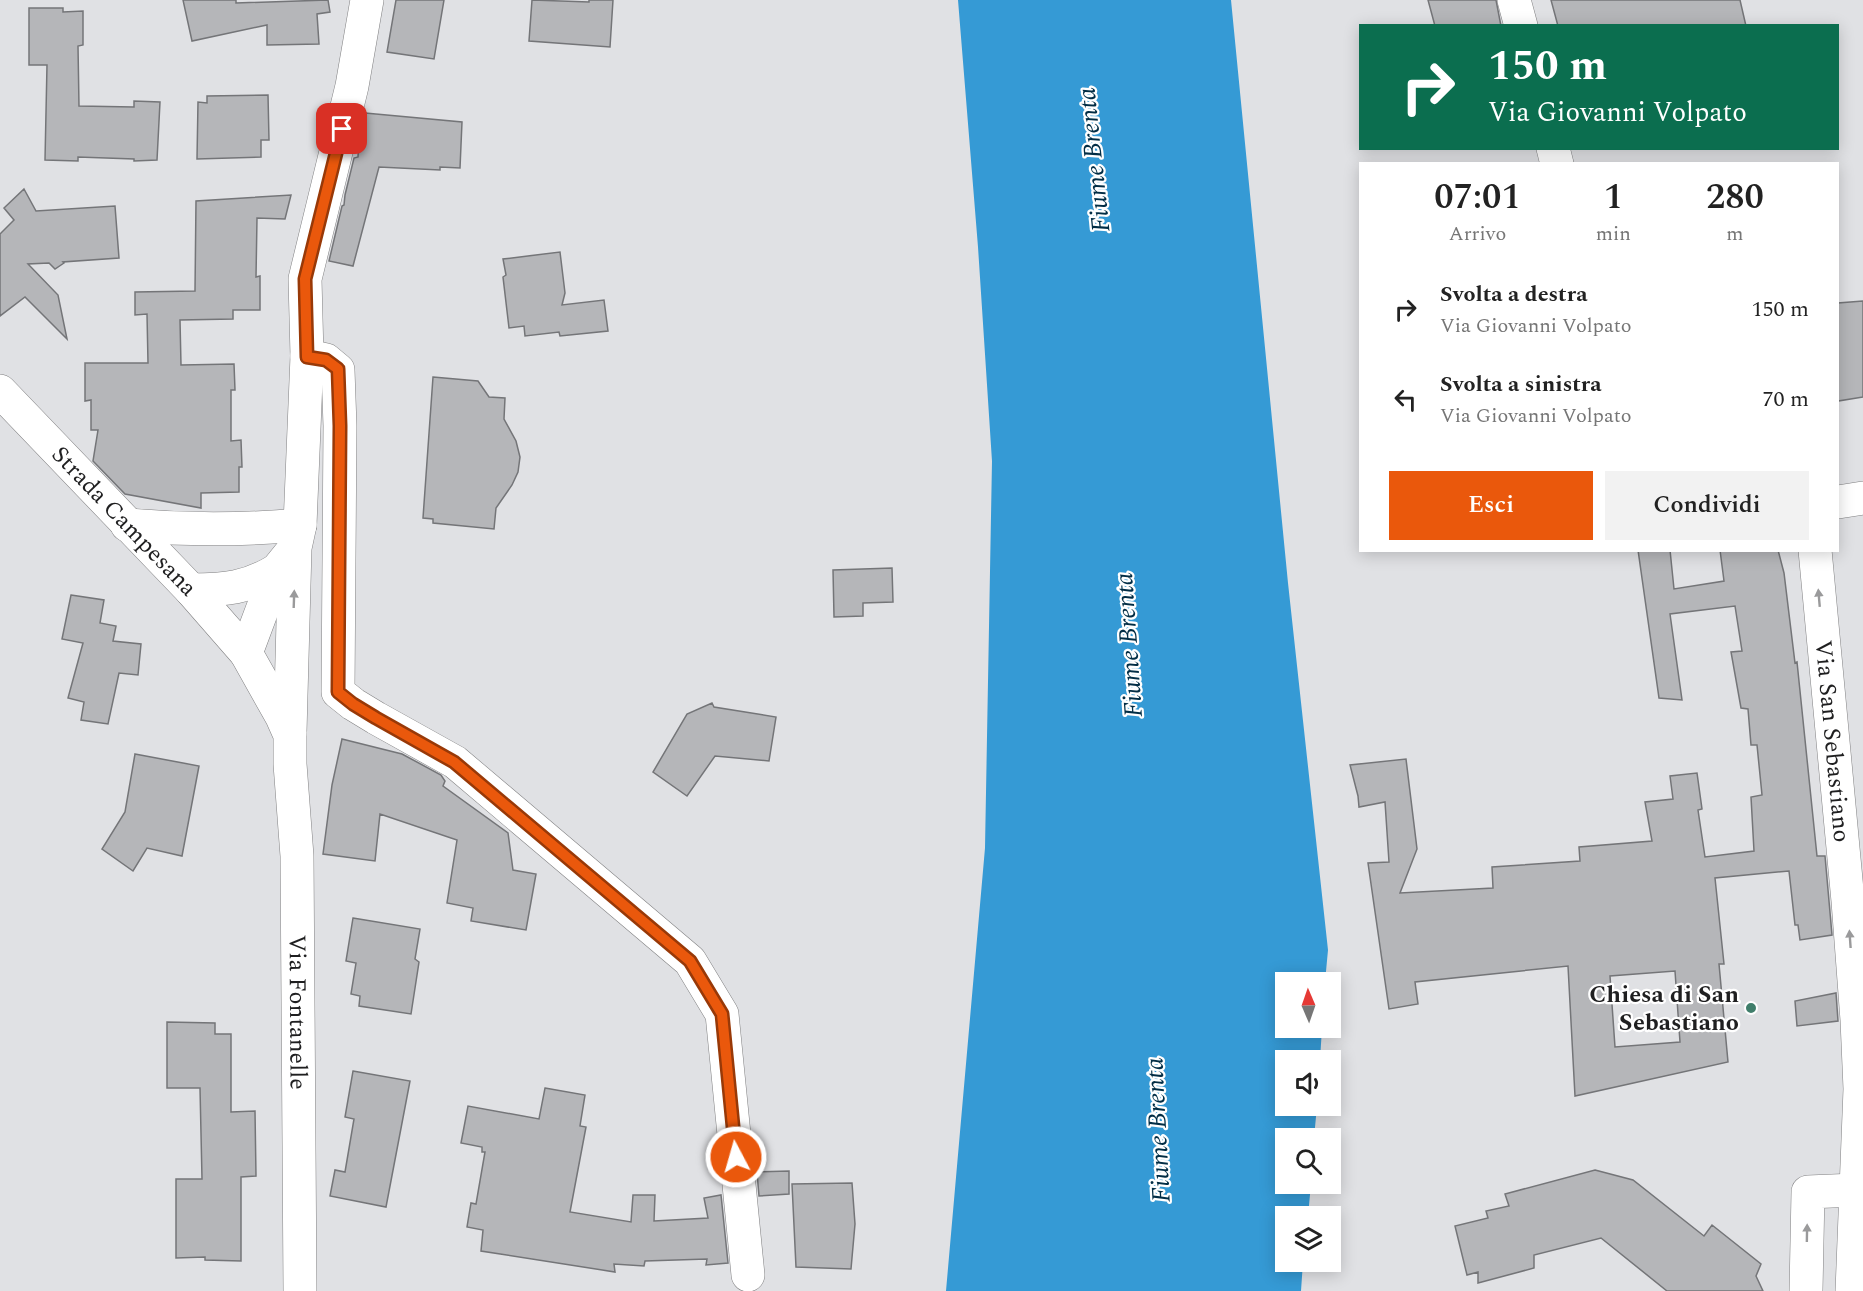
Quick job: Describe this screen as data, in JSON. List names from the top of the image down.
{
  "streets": {
    "street": ["Strada Campesana", "Via San Sebastiano", "Via Fontanelle"]
  },
  "crossings": [
    ["Strada Campesana", "Via Fontanelle"]
  ],
  "one_way": ["Via San Sebastiano"],
  "water": ["Fiume Brenta"],
  "places": ["Chiesa di San Sebastiano"],
  "north": "top",
  "page": {
    "turn": ["150 m", "Via Giovanni Volpato"],
    "eta": [
      "07:01",
      "Arrivo",
      "1",
      "min",
      "280",
      "m"
    ],
    "list": [
      {
        "name": "Svolta a destra",
        "note": "Via Giovanni Volpato",
        "value": "150 m"
      },
      {
        "name": "Svolta a sinistra",
        "note": "Via Giovanni Volpato",
        "value": "70 m"
      }
    ],
    "buttons": ["Esci", "Condividi"]
  }
}
